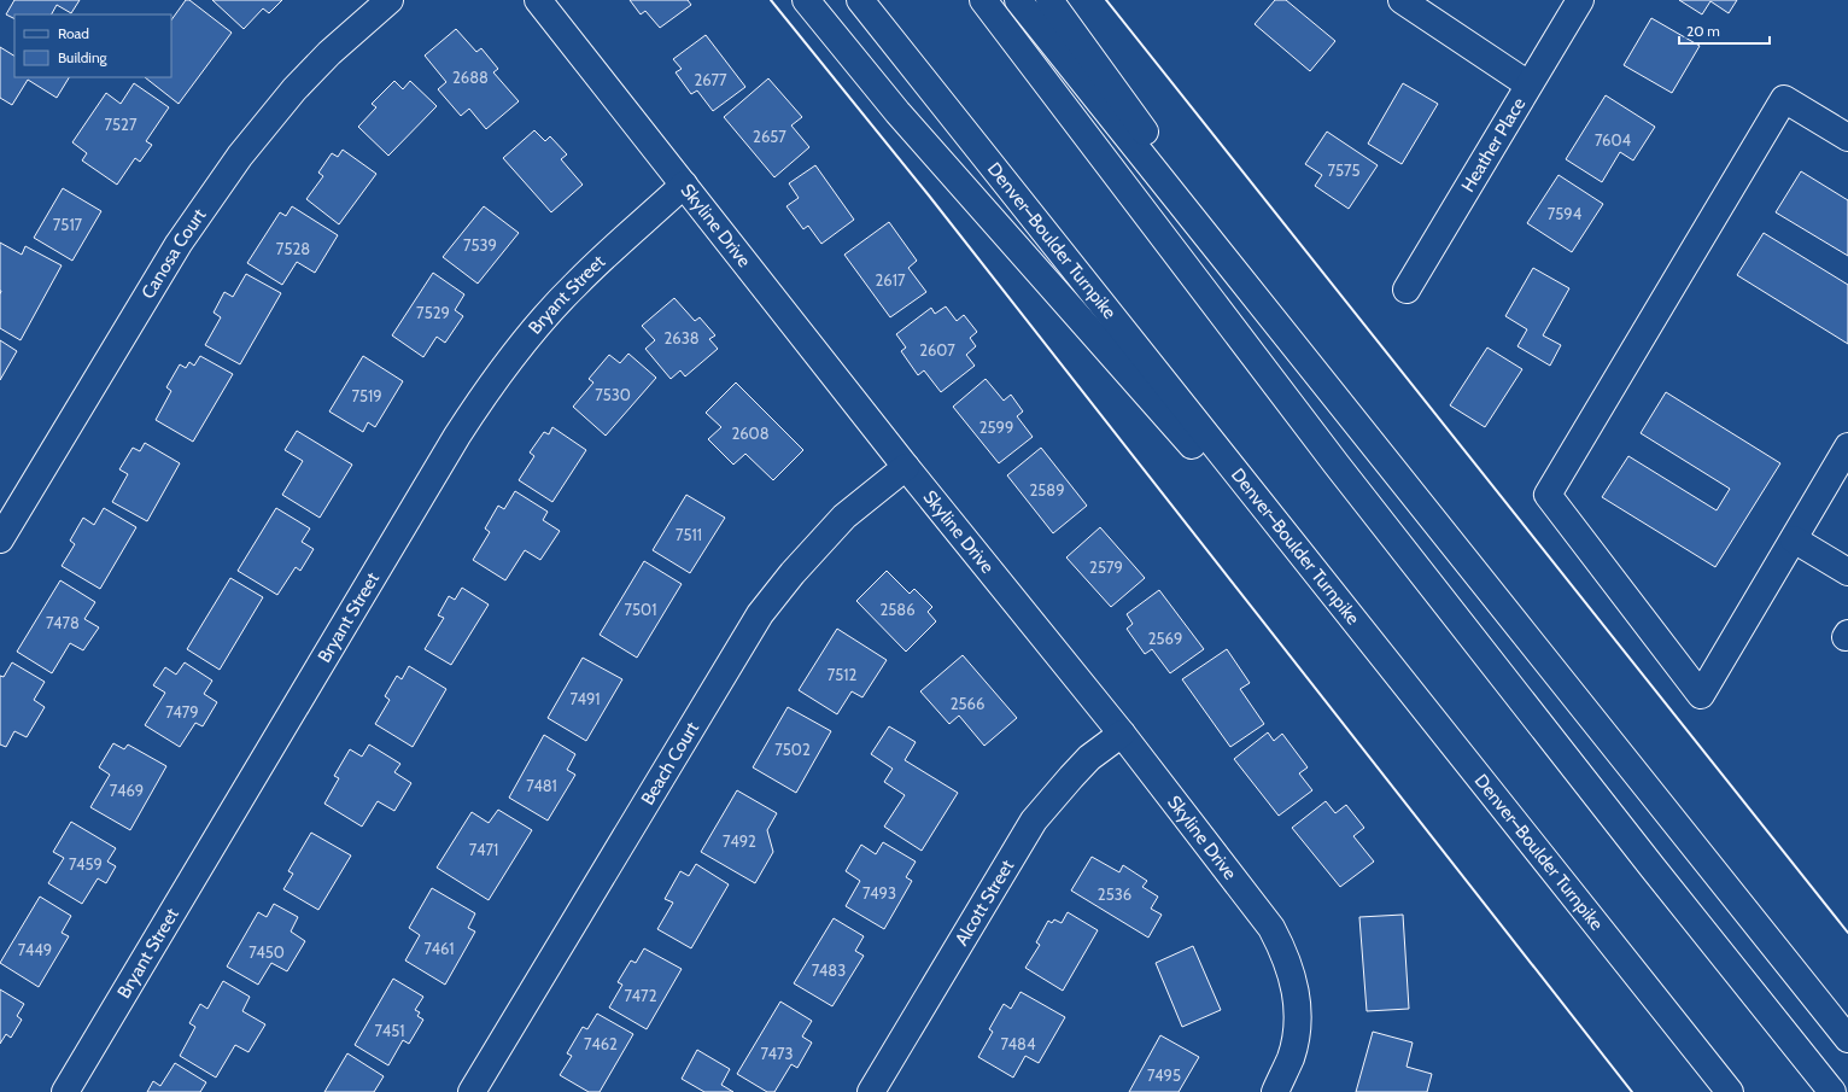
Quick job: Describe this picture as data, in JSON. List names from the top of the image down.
{
  "streets": {
    "main road": [
      "Heather Place",
      "Skyline Drive",
      "Denver–Boulder Turnpike",
      "Canosa Court",
      "Bryant Street",
      "Beach Court",
      "Alcott Street"
    ]
  },
  "crossings": [
    ["Skyline Drive", "Bryant Street"],
    ["Skyline Drive", "Beach Court"],
    ["Skyline Drive", "Alcott Street"]
  ],
  "house_numbers": [
    "2688",
    "2677",
    "7527",
    "2657",
    "7604",
    "7575",
    "7594",
    "7517",
    "7539",
    "7528",
    "2617",
    "7529",
    "2638",
    "2607",
    "7530",
    "7519",
    "2599",
    "2608",
    "2589",
    "7511",
    "2579",
    "7501",
    "2586",
    "7478",
    "2569",
    "7512",
    "7491",
    "2566",
    "7479",
    "7502",
    "7481",
    "7469",
    "7492",
    "7471",
    "7459",
    "7493",
    "2536",
    "7461",
    "7449",
    "7450",
    "7483",
    "7472",
    "7451",
    "7462",
    "7484",
    "7473",
    "7495"
  ],
  "legend": ["Road", "Building"],
  "scale_bar": "20 m"
}
